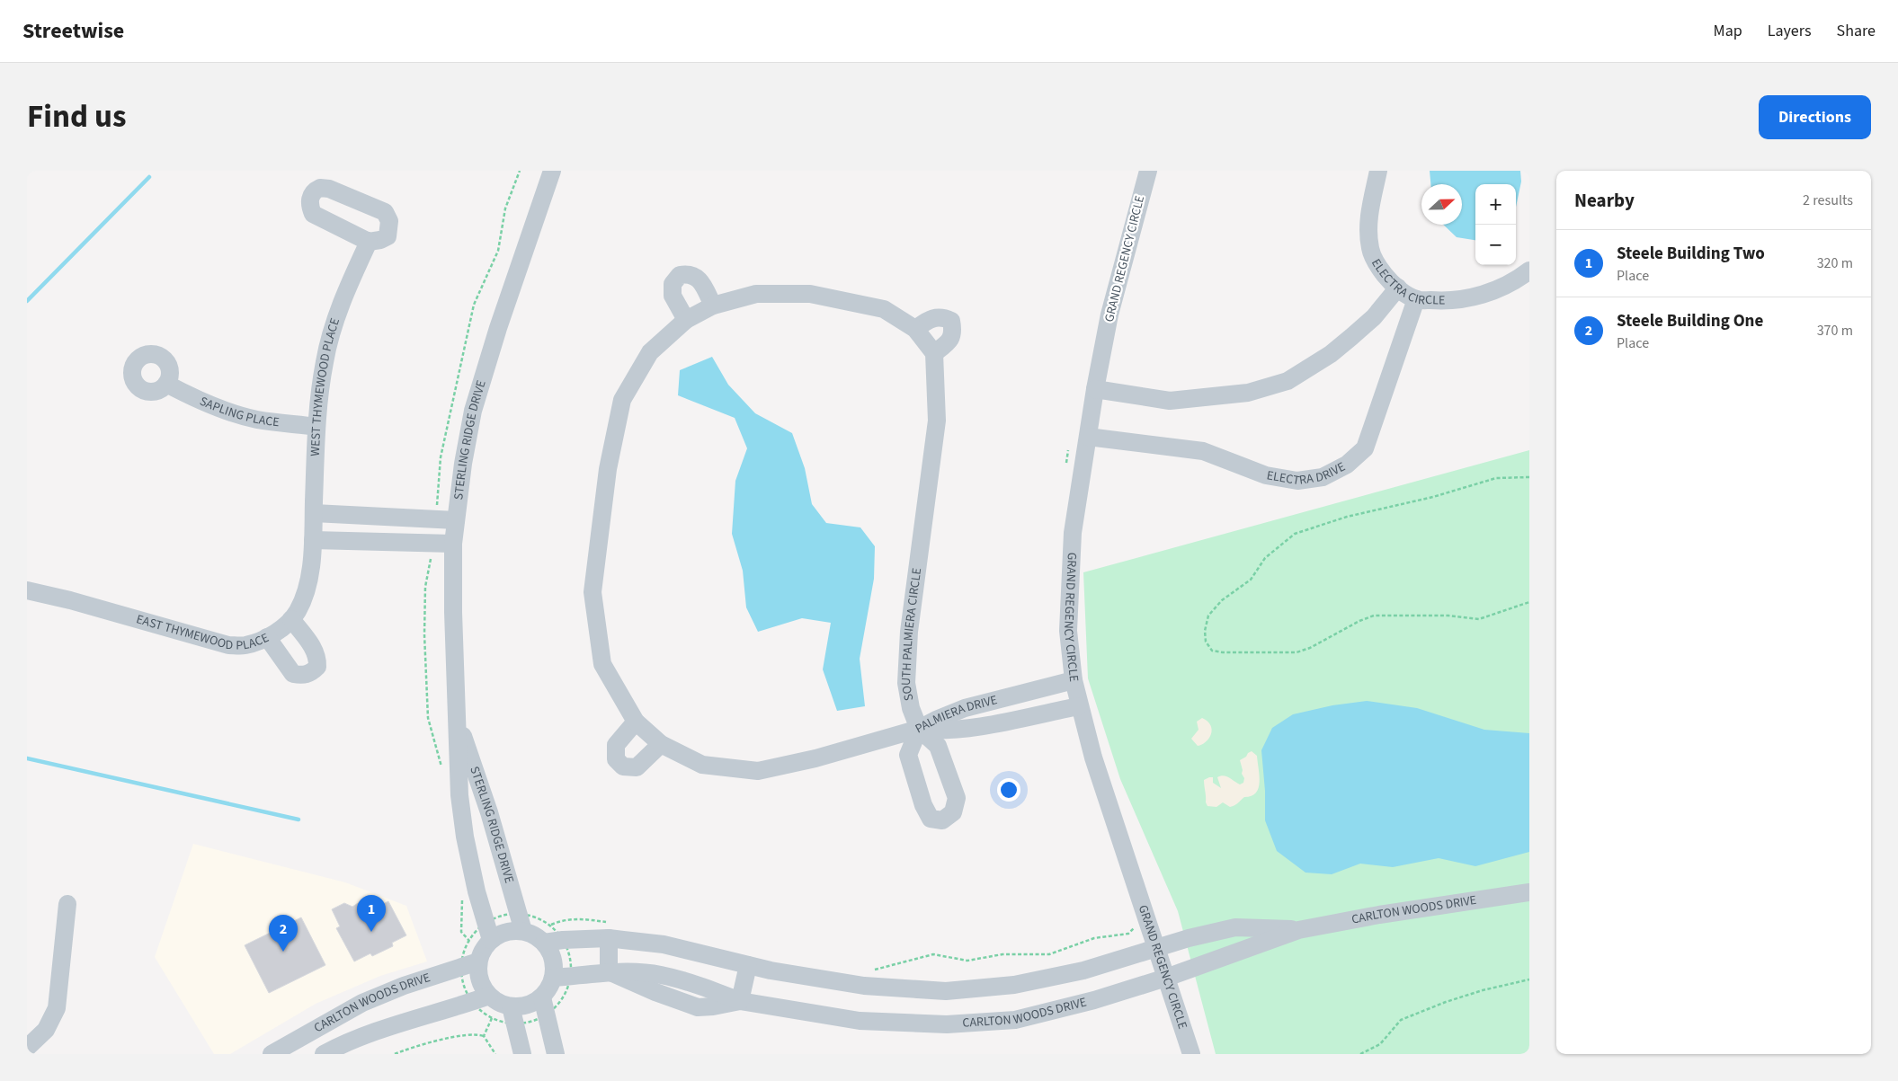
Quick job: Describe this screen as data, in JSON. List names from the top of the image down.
{
  "streets": {
    "street": [
      "GRAND REGENCY CIRCLE",
      "ELECTRA CIRCLE",
      "WEST THYMEWOOD PLACE",
      "SAPLING PLACE",
      "STERLING RIDGE DRIVE",
      "ELECTRA DRIVE",
      "EAST THYMEWOOD PLACE",
      "SOUTH PALMIERA CIRCLE",
      "PALMIERA DRIVE",
      "CARLTON WOODS DRIVE"
    ]
  },
  "crossings": [
    ["GRAND REGENCY CIRCLE", "ELECTRA DRIVE"],
    ["GRAND REGENCY CIRCLE", "PALMIERA DRIVE"],
    ["GRAND REGENCY CIRCLE", "CARLTON WOODS DRIVE"],
    ["ELECTRA CIRCLE", "ELECTRA DRIVE"],
    ["WEST THYMEWOOD PLACE", "SAPLING PLACE"],
    ["WEST THYMEWOOD PLACE", "EAST THYMEWOOD PLACE"],
    ["SOUTH PALMIERA CIRCLE", "PALMIERA DRIVE"]
  ],
  "north": "right",
  "page": {
    "header": "Streetwise",
    "nav": ["Map", "Layers", "Share"],
    "title": "Find us",
    "buttons": "Directions",
    "heading": ["Nearby", "2 results"],
    "map_buttons": ["+", "−"],
    "list": [
      {
        "mark": "1",
        "name": "Steele Building Two",
        "note": "Place",
        "value": "320 m"
      },
      {
        "mark": "2",
        "name": "Steele Building One",
        "note": "Place",
        "value": "370 m"
      }
    ],
    "pins": ["1", "2"]
  }
}
